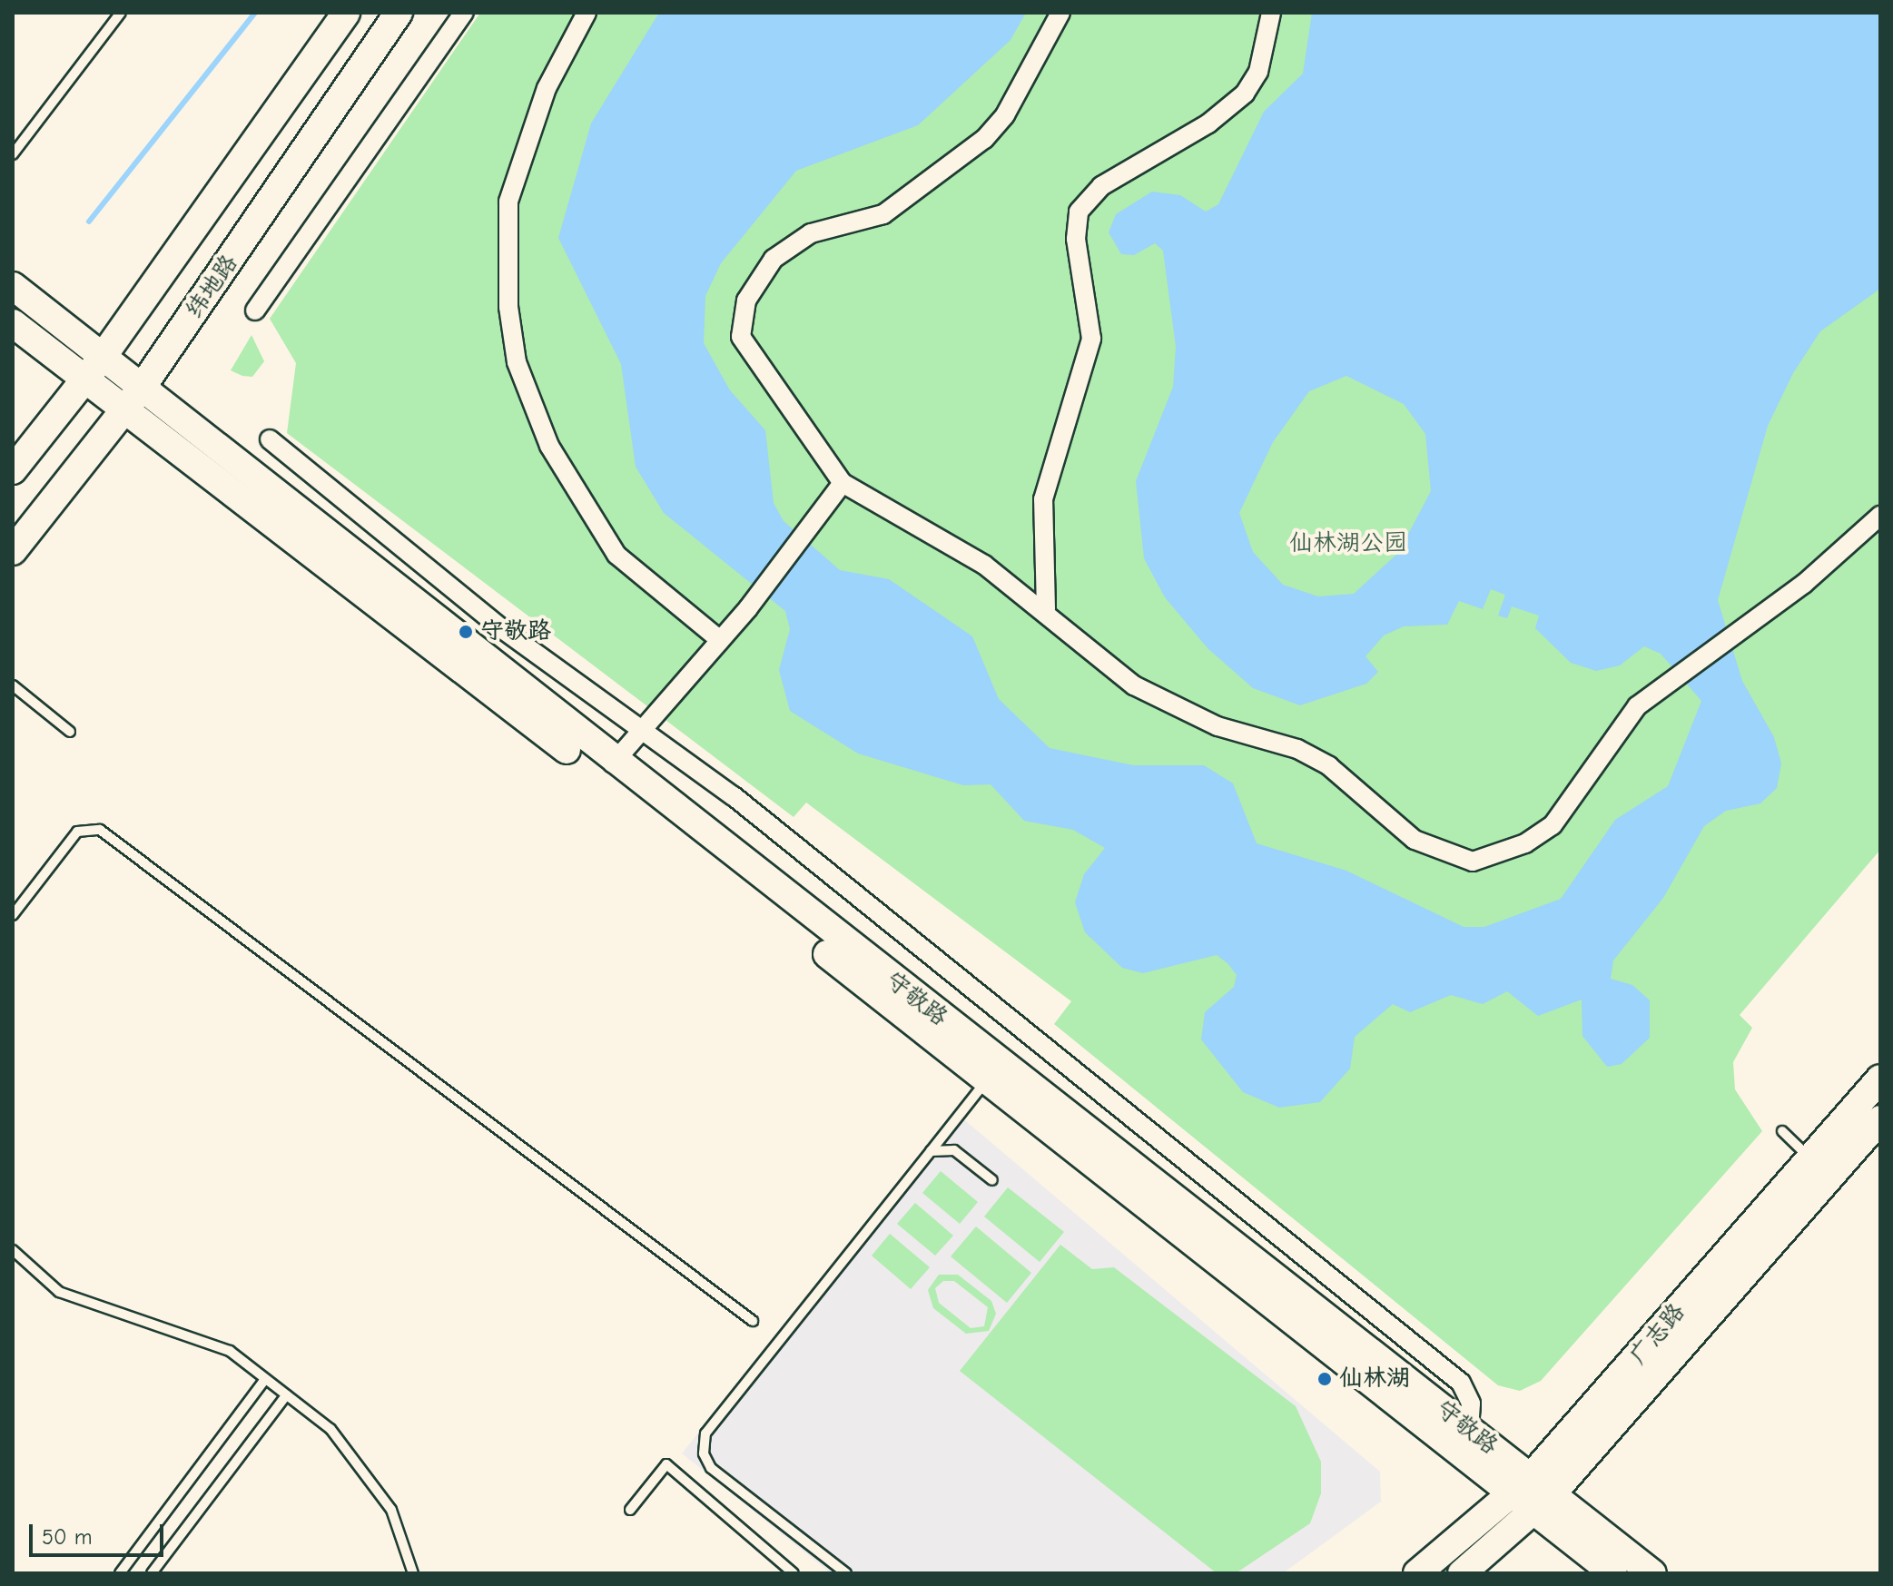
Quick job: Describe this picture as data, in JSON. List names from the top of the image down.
{
  "streets": {
    "main road": ["纬地路", "守敬路", "广志路"]
  },
  "crossings": [
    ["纬地路", "守敬路"],
    ["守敬路", "广志路"]
  ],
  "parks": ["仙林湖公园"],
  "places": ["守敬路", "仙林湖"],
  "scale_bar": "50 m"
}
